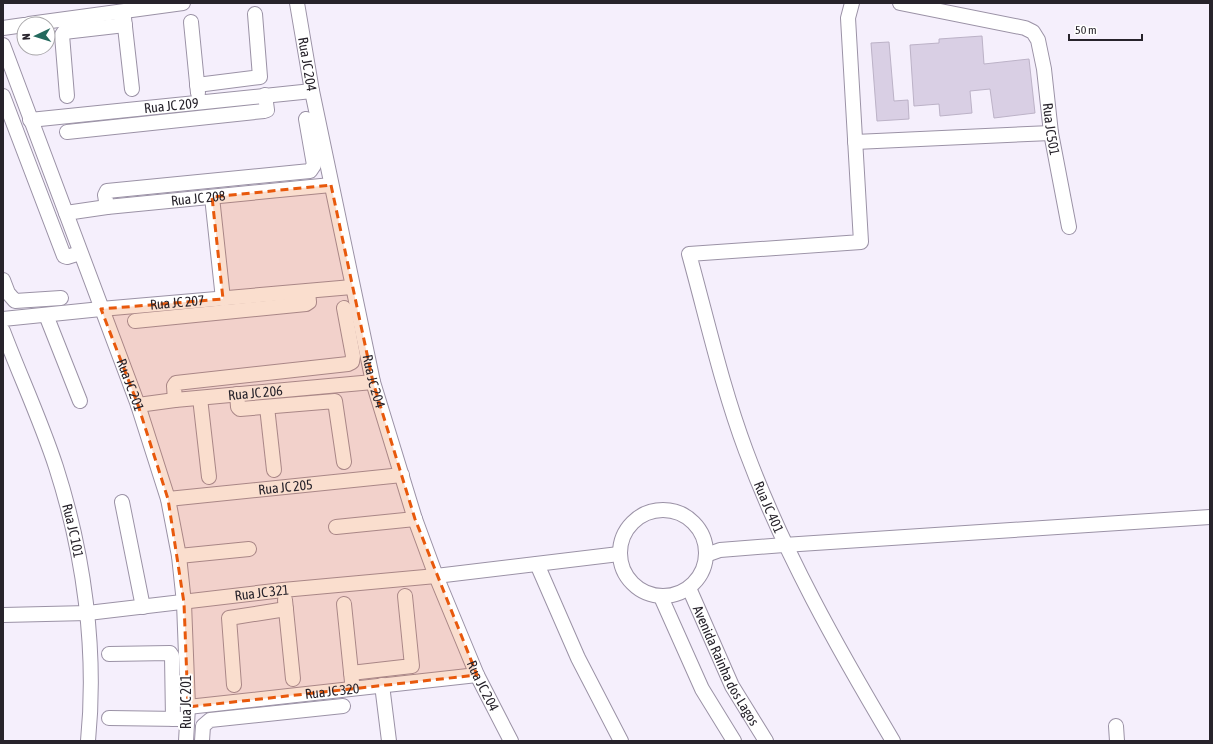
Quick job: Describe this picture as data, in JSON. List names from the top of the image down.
{
  "streets": {
    "street": [
      "Rua JC 204",
      "Rua JC 209",
      "Rua JC501",
      "Rua JC 208",
      "Rua JC 207",
      "Rua JC 201",
      "Rua JC 206",
      "Rua JC 205",
      "Rua JC 401",
      "Rua JC 101",
      "Rua JC 321",
      "Avenida Rainha dos Lagos",
      "Rua JC 320"
    ]
  },
  "crossings": [
    ["Rua JC 204", "Rua JC 209"],
    ["Rua JC 204", "Rua JC 208"],
    ["Rua JC 204", "Rua JC 207"],
    ["Rua JC 204", "Rua JC 206"],
    ["Rua JC 204", "Rua JC 205"],
    ["Rua JC 204", "Rua JC 321"],
    ["Rua JC 204", "Rua JC 320"],
    ["Rua JC 209", "Rua JC 201"],
    ["Rua JC 208", "Rua JC 201"],
    ["Rua JC 207", "Rua JC 201"],
    ["Rua JC 201", "Rua JC 206"],
    ["Rua JC 201", "Rua JC 205"],
    ["Rua JC 201", "Rua JC 321"],
    ["Rua JC 201", "Rua JC 320"],
    ["Rua JC 101", "Rua JC 321"],
    ["Rua JC 321", "Avenida Rainha dos Lagos"]
  ],
  "scale_bar": "50 m",
  "north": "left"
}
